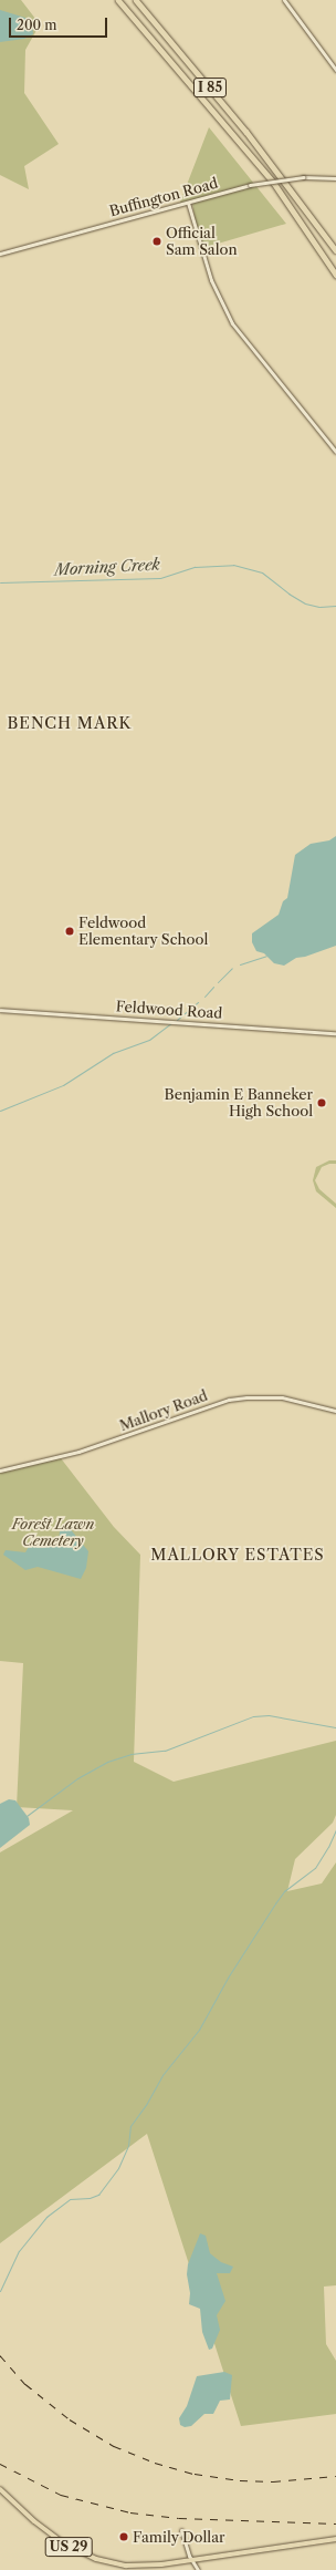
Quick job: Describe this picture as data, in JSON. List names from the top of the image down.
{
  "streets": {
    "highway": ["I 85"],
    "main road": ["US 29"],
    "street": ["Buffington Road", "Feldwood Road", "Mallory Road"]
  },
  "districts": ["BENCH MARK", "MALLORY ESTATES"],
  "water": ["Morning Creek"],
  "parks": ["Forest Lawn Cemetery"],
  "places": [
    "Official Sam Salon",
    "Feldwood Elementary School",
    "Benjamin E Banneker High School",
    "Family Dollar"
  ],
  "scale_bar": "200 m"
}
